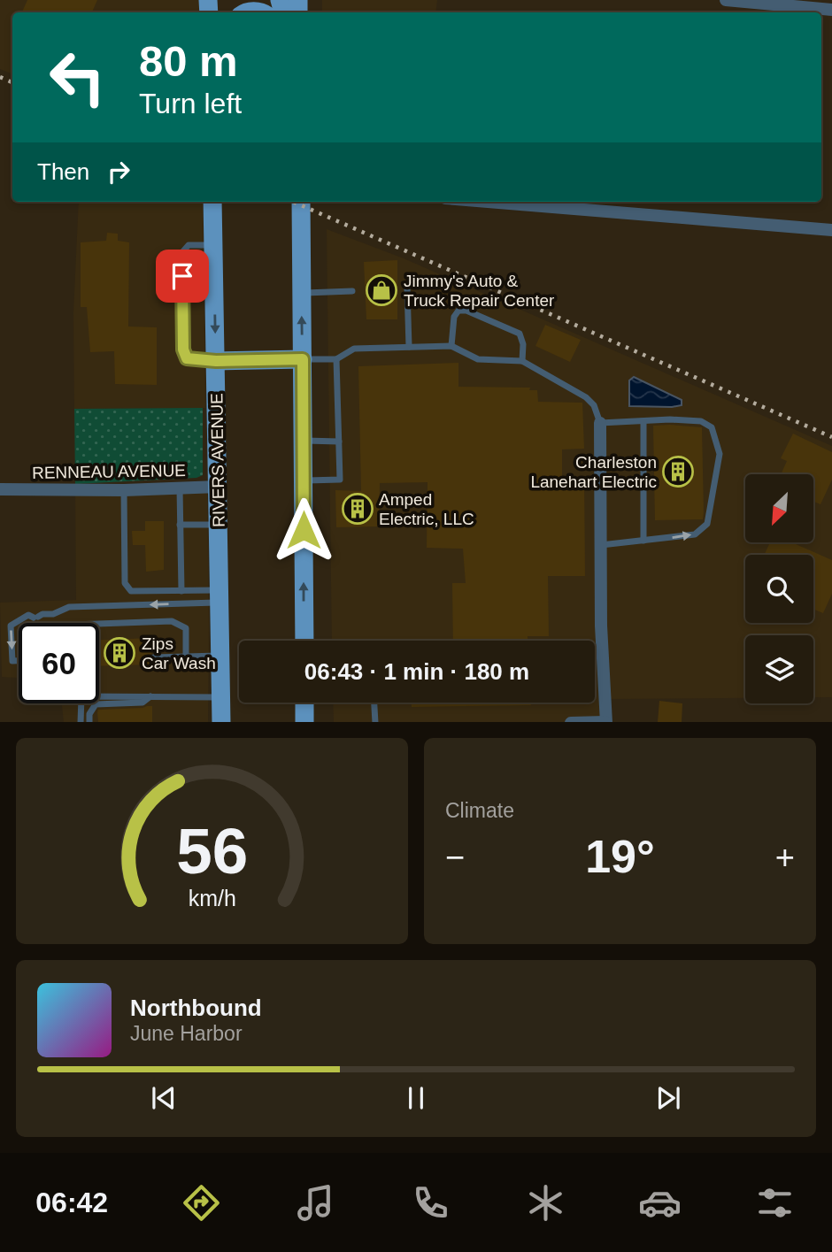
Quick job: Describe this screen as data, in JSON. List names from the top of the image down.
{
  "streets": {
    "main road": ["RIVERS AVENUE"],
    "street": ["RENNEAU AVENUE"]
  },
  "crossings": [
    ["RIVERS AVENUE", "RENNEAU AVENUE"]
  ],
  "places": {
    "shop": ["Jimmy's Auto & Truck Repair Center"],
    "building": ["Charleston Lanehart Electric", "Amped Electric, LLC", "Zips Car Wash"]
  },
  "north": "bottom left",
  "page": {
    "turn": ["80 m", "Turn left"],
    "then": "Then",
    "limit": "60",
    "trip": "06:43 · 1 min · 180 m",
    "tile": "Climate",
    "heat": ["−", "19°", "+"],
    "song": ["Northbound", "June Harbor"],
    "tabs": "06:42",
    "gauge": ["56", "km/h"]
  }
}
